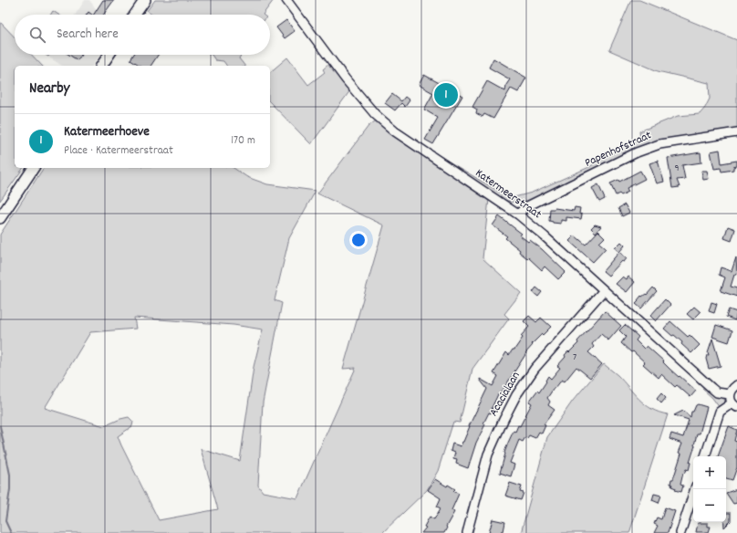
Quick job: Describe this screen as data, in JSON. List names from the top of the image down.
{
  "streets": {
    "street": ["Papenhofstraat", "Katermeerstraat", "Acacialaan"]
  },
  "crossings": [
    ["Papenhofstraat", "Katermeerstraat"],
    ["Katermeerstraat", "Acacialaan"]
  ],
  "house_numbers": ["9", "7"],
  "page": {
    "search": "Search here",
    "heading": "Nearby",
    "pins": "1",
    "list": [
      {
        "mark": "1",
        "name": "Katermeerhoeve",
        "note": "Place · Katermeerstraat",
        "value": "170 m"
      }
    ],
    "map_buttons": ["+", "−"]
  }
}
